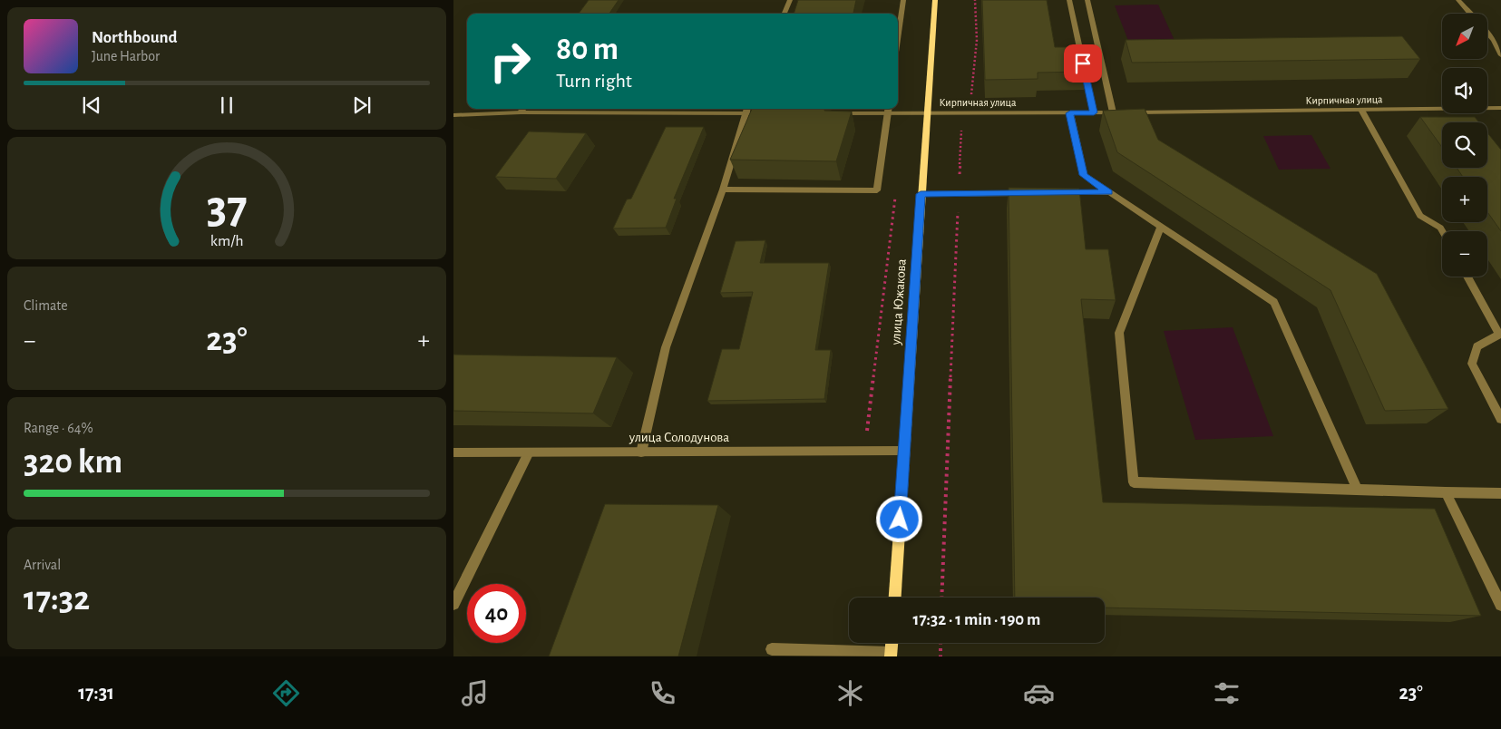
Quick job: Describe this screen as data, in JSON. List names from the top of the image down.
{
  "streets": {
    "street": ["Кирпичная улица", "улица Южакова", "улица Солодунова"]
  },
  "crossings": [
    ["Кирпичная улица", "улица Южакова"],
    ["улица Южакова", "улица Солодунова"]
  ],
  "north": "bottom left",
  "page": {
    "map_buttons": ["+", "−"],
    "turn": ["80 m", "Turn right"],
    "song": ["Northbound", "June Harbor"],
    "tile": [
      "Climate",
      ["Range · 64%", "320 km"],
      ["Arrival", "17:32"]
    ],
    "heat": ["−", "23°", "+"],
    "limit": "40",
    "trip": "17:32 · 1 min · 190 m",
    "tabs": ["17:31", "23°"],
    "gauge": ["37", "km/h"]
  }
}
